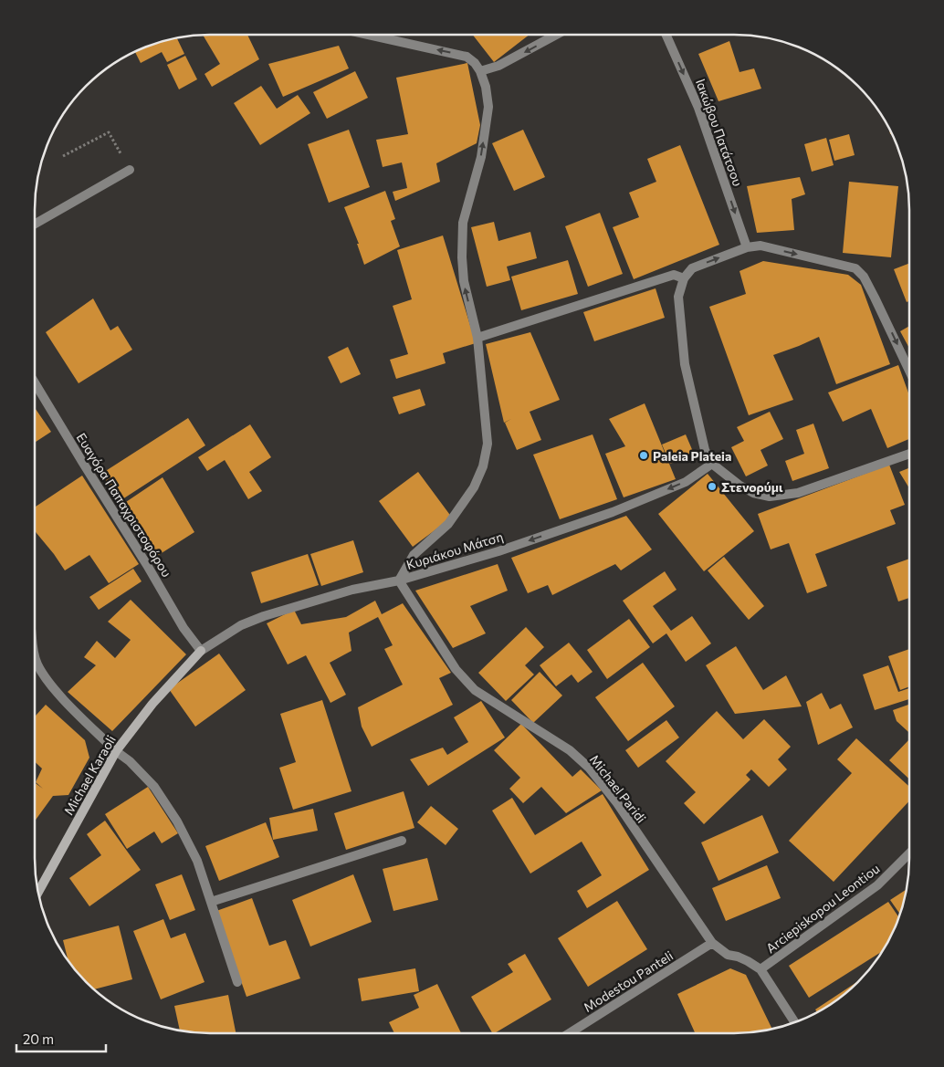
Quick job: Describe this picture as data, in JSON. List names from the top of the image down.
{
  "streets": {
    "street": [
      "Ιακώβου Πατάτσου",
      "Ευαγόρα Παπαχριστοφόρου",
      "Κυριάκου Μάτση",
      "Michael Karaoli",
      "Michael Paridi",
      "Arciepiskopou Leontiou",
      "Modestou Panteli"
    ]
  },
  "crossings": [
    ["Ευαγόρα Παπαχριστοφόρου", "Κυριάκου Μάτση"],
    ["Ευαγόρα Παπαχριστοφόρου", "Michael Karaoli"],
    ["Κυριάκου Μάτση", "Michael Karaoli"],
    ["Κυριάκου Μάτση", "Michael Paridi"],
    ["Michael Paridi", "Arciepiskopou Leontiou"],
    ["Michael Paridi", "Modestou Panteli"]
  ],
  "one_way": ["Ιακώβου Πατάτσου", "Κυριάκου Μάτση"],
  "places": ["Paleia Plateia", "Στενορύμι"],
  "scale_bar": "20 m"
}
